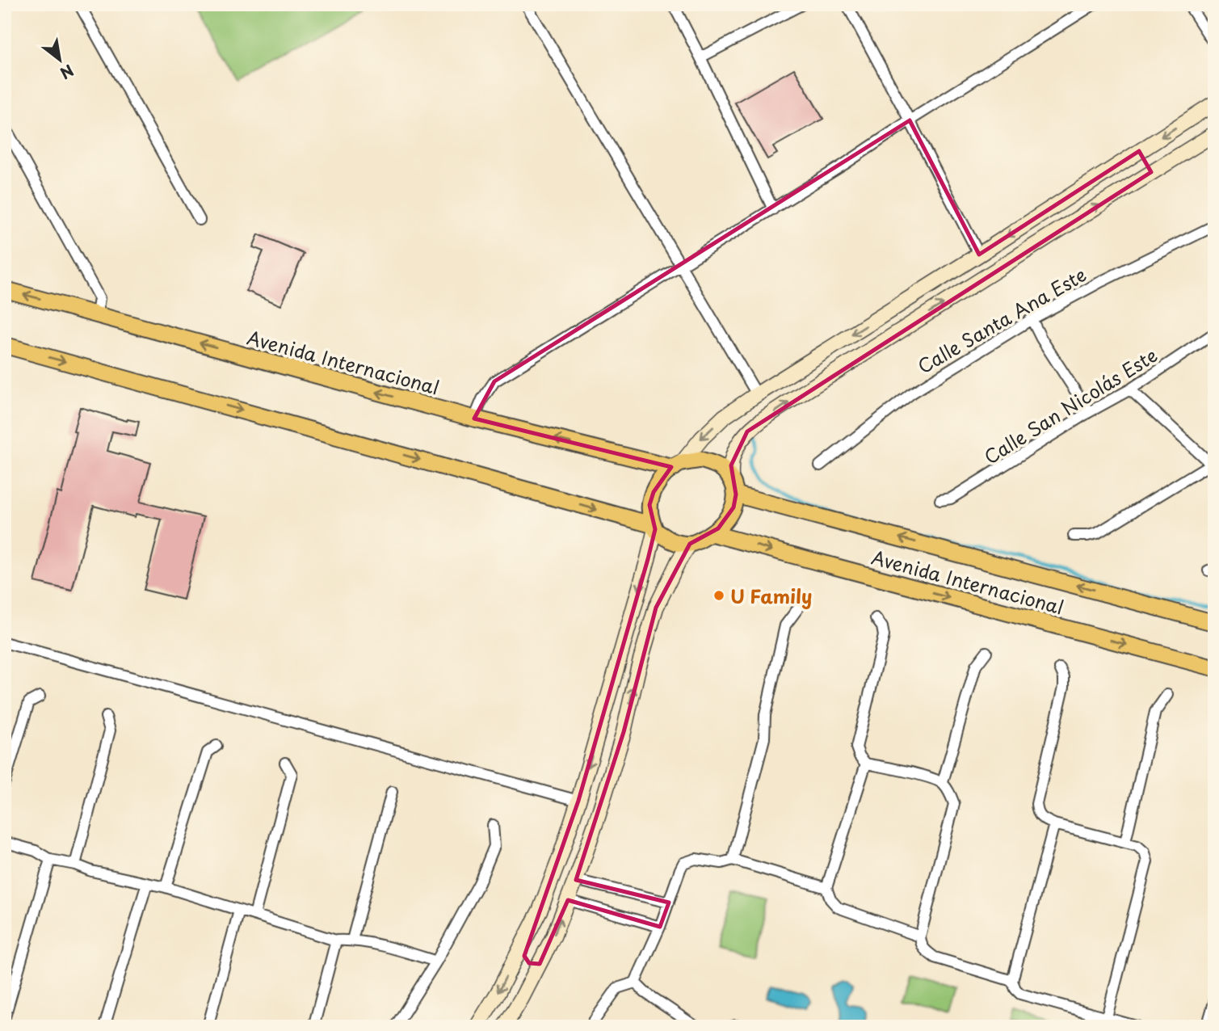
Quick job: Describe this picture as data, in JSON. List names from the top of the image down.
{
  "streets": {
    "main road": ["Avenida Internacional"],
    "street": ["Calle Santa Ana Este", "Calle San Nicolás Este"]
  },
  "places": ["U Family"],
  "north": "bottom right"
}
